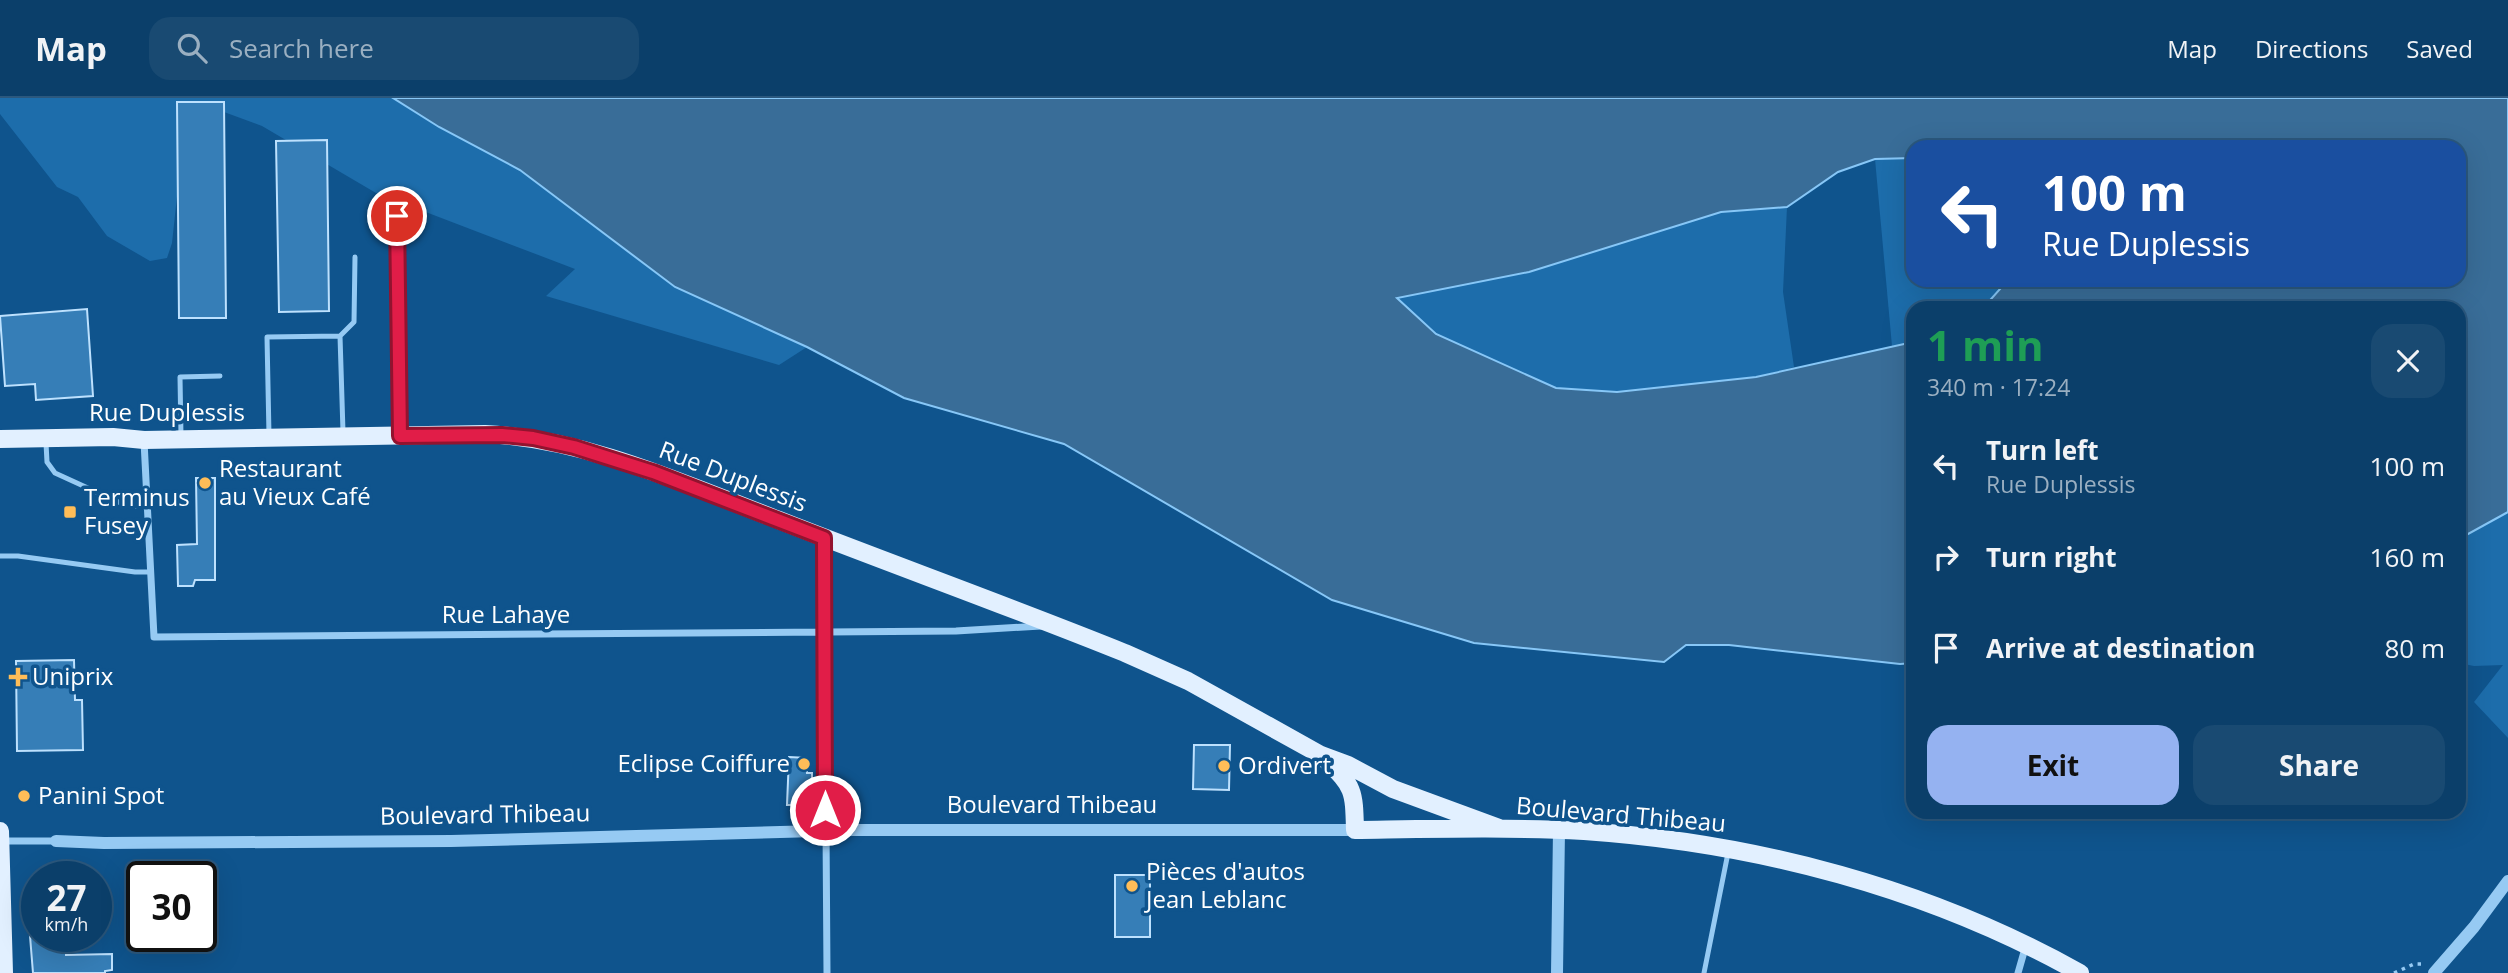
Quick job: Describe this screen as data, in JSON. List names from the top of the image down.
{
  "streets": {
    "main road": ["Rue Duplessis", "Boulevard Thibeau"],
    "street": ["Rue Lahaye"]
  },
  "crossings": [
    ["Rue Duplessis", "Rue Lahaye"],
    ["Rue Duplessis", "Boulevard Thibeau"]
  ],
  "places": {
    "other": [
      "Restaurant au Vieux Café",
      "Eclipse Coiffure",
      "Ordivert",
      "Panini Spot",
      "Pièces d'autos Jean Leblanc"
    ],
    "transit": ["Terminus Fusey"],
    "health": ["Uniprix"]
  },
  "page": {
    "header": "Map",
    "search": "Search here",
    "nav": ["Map", "Directions", "Saved"],
    "turn": ["100 m", "Rue Duplessis"],
    "heading": ["1 min", "340 m · 17:24"],
    "list": [
      {
        "name": "Turn left",
        "note": "Rue Duplessis",
        "value": "100 m"
      },
      {
        "name": "Turn right",
        "value": "160 m"
      },
      {
        "name": "Arrive at destination",
        "value": "80 m"
      }
    ],
    "buttons": ["Exit", "Share"],
    "speed": "27 km/h",
    "limit": "30"
  }
}
